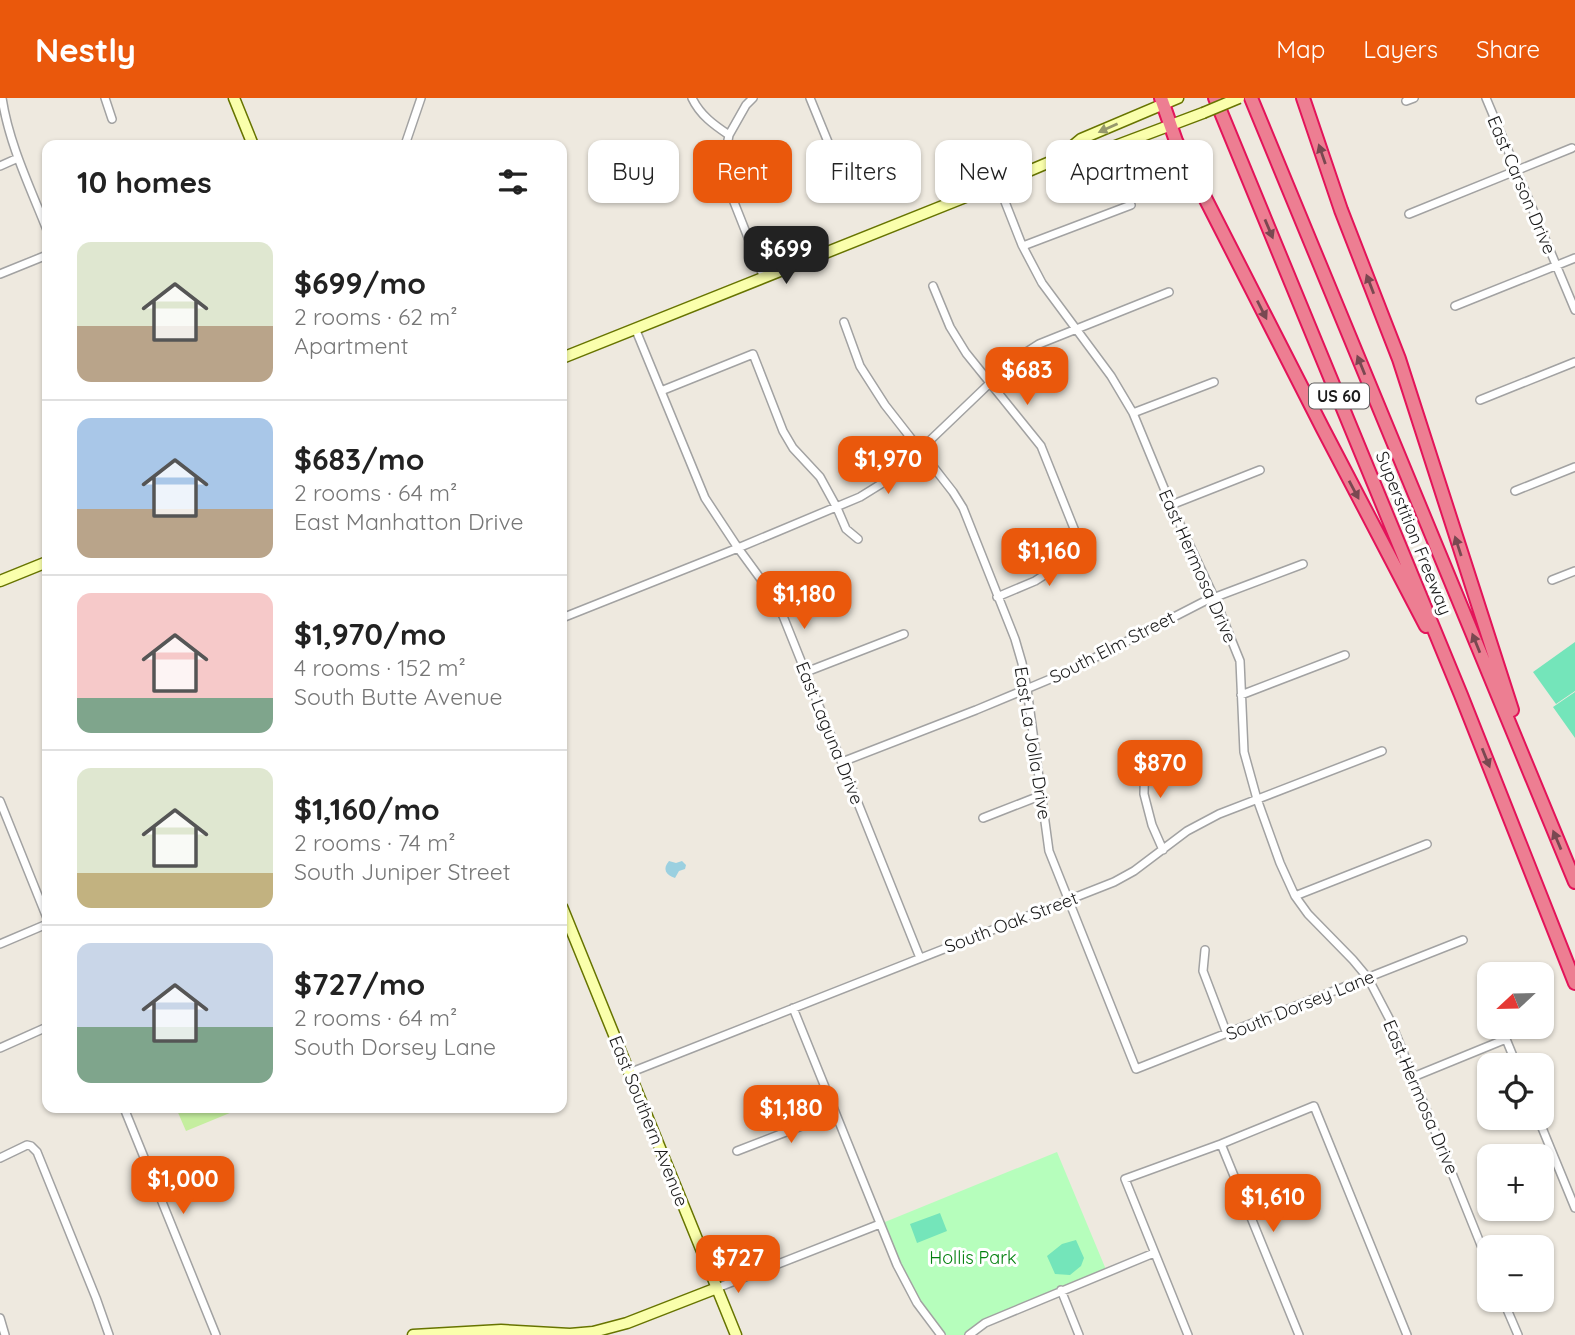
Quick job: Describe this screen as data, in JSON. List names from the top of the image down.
{
  "streets": {
    "highway": ["US 60", "Superstition Freeway"],
    "main road": ["East Southern Avenue"],
    "street": [
      "East Carson Drive",
      "East Hermosa Drive",
      "South Elm Street",
      "East Laguna Drive",
      "East La Jolla Drive",
      "South Oak Street",
      "South Dorsey Lane"
    ]
  },
  "crossings": [
    ["East Hermosa Drive", "South Elm Street"],
    ["East Hermosa Drive", "South Oak Street"],
    ["East Hermosa Drive", "South Dorsey Lane"],
    ["South Elm Street", "East Laguna Drive"],
    ["South Elm Street", "East La Jolla Drive"],
    ["East Laguna Drive", "South Oak Street"],
    ["East La Jolla Drive", "South Oak Street"],
    ["East La Jolla Drive", "South Dorsey Lane"],
    ["South Oak Street", "East Southern Avenue"]
  ],
  "parks": ["Hollis Park"],
  "north": "left",
  "page": {
    "header": "Nestly",
    "nav": ["Map", "Layers", "Share"],
    "chip": [
      "Buy",
      "Rent",
      "Filters",
      "New",
      "Apartment"
    ],
    "heading": "10 homes",
    "list": [
      {
        "name": "$699/mo",
        "note": "2 rooms · 62 m² · Apartment"
      },
      {
        "name": "$683/mo",
        "note": "2 rooms · 64 m² · East Manhatton Drive"
      },
      {
        "name": "$1,970/mo",
        "note": "4 rooms · 152 m² · South Butte Avenue"
      },
      {
        "name": "$1,160/mo",
        "note": "2 rooms · 74 m² · South Juniper Street"
      },
      {
        "name": "$727/mo",
        "note": "2 rooms · 64 m² · South Dorsey Lane"
      }
    ],
    "price": [
      "$699",
      "$683",
      "$1,970",
      "$1,160",
      "$1,180",
      "$870",
      "$1,180",
      "$1,000",
      "$1,610",
      "$727"
    ],
    "map_buttons": ["+", "−"]
  }
}
